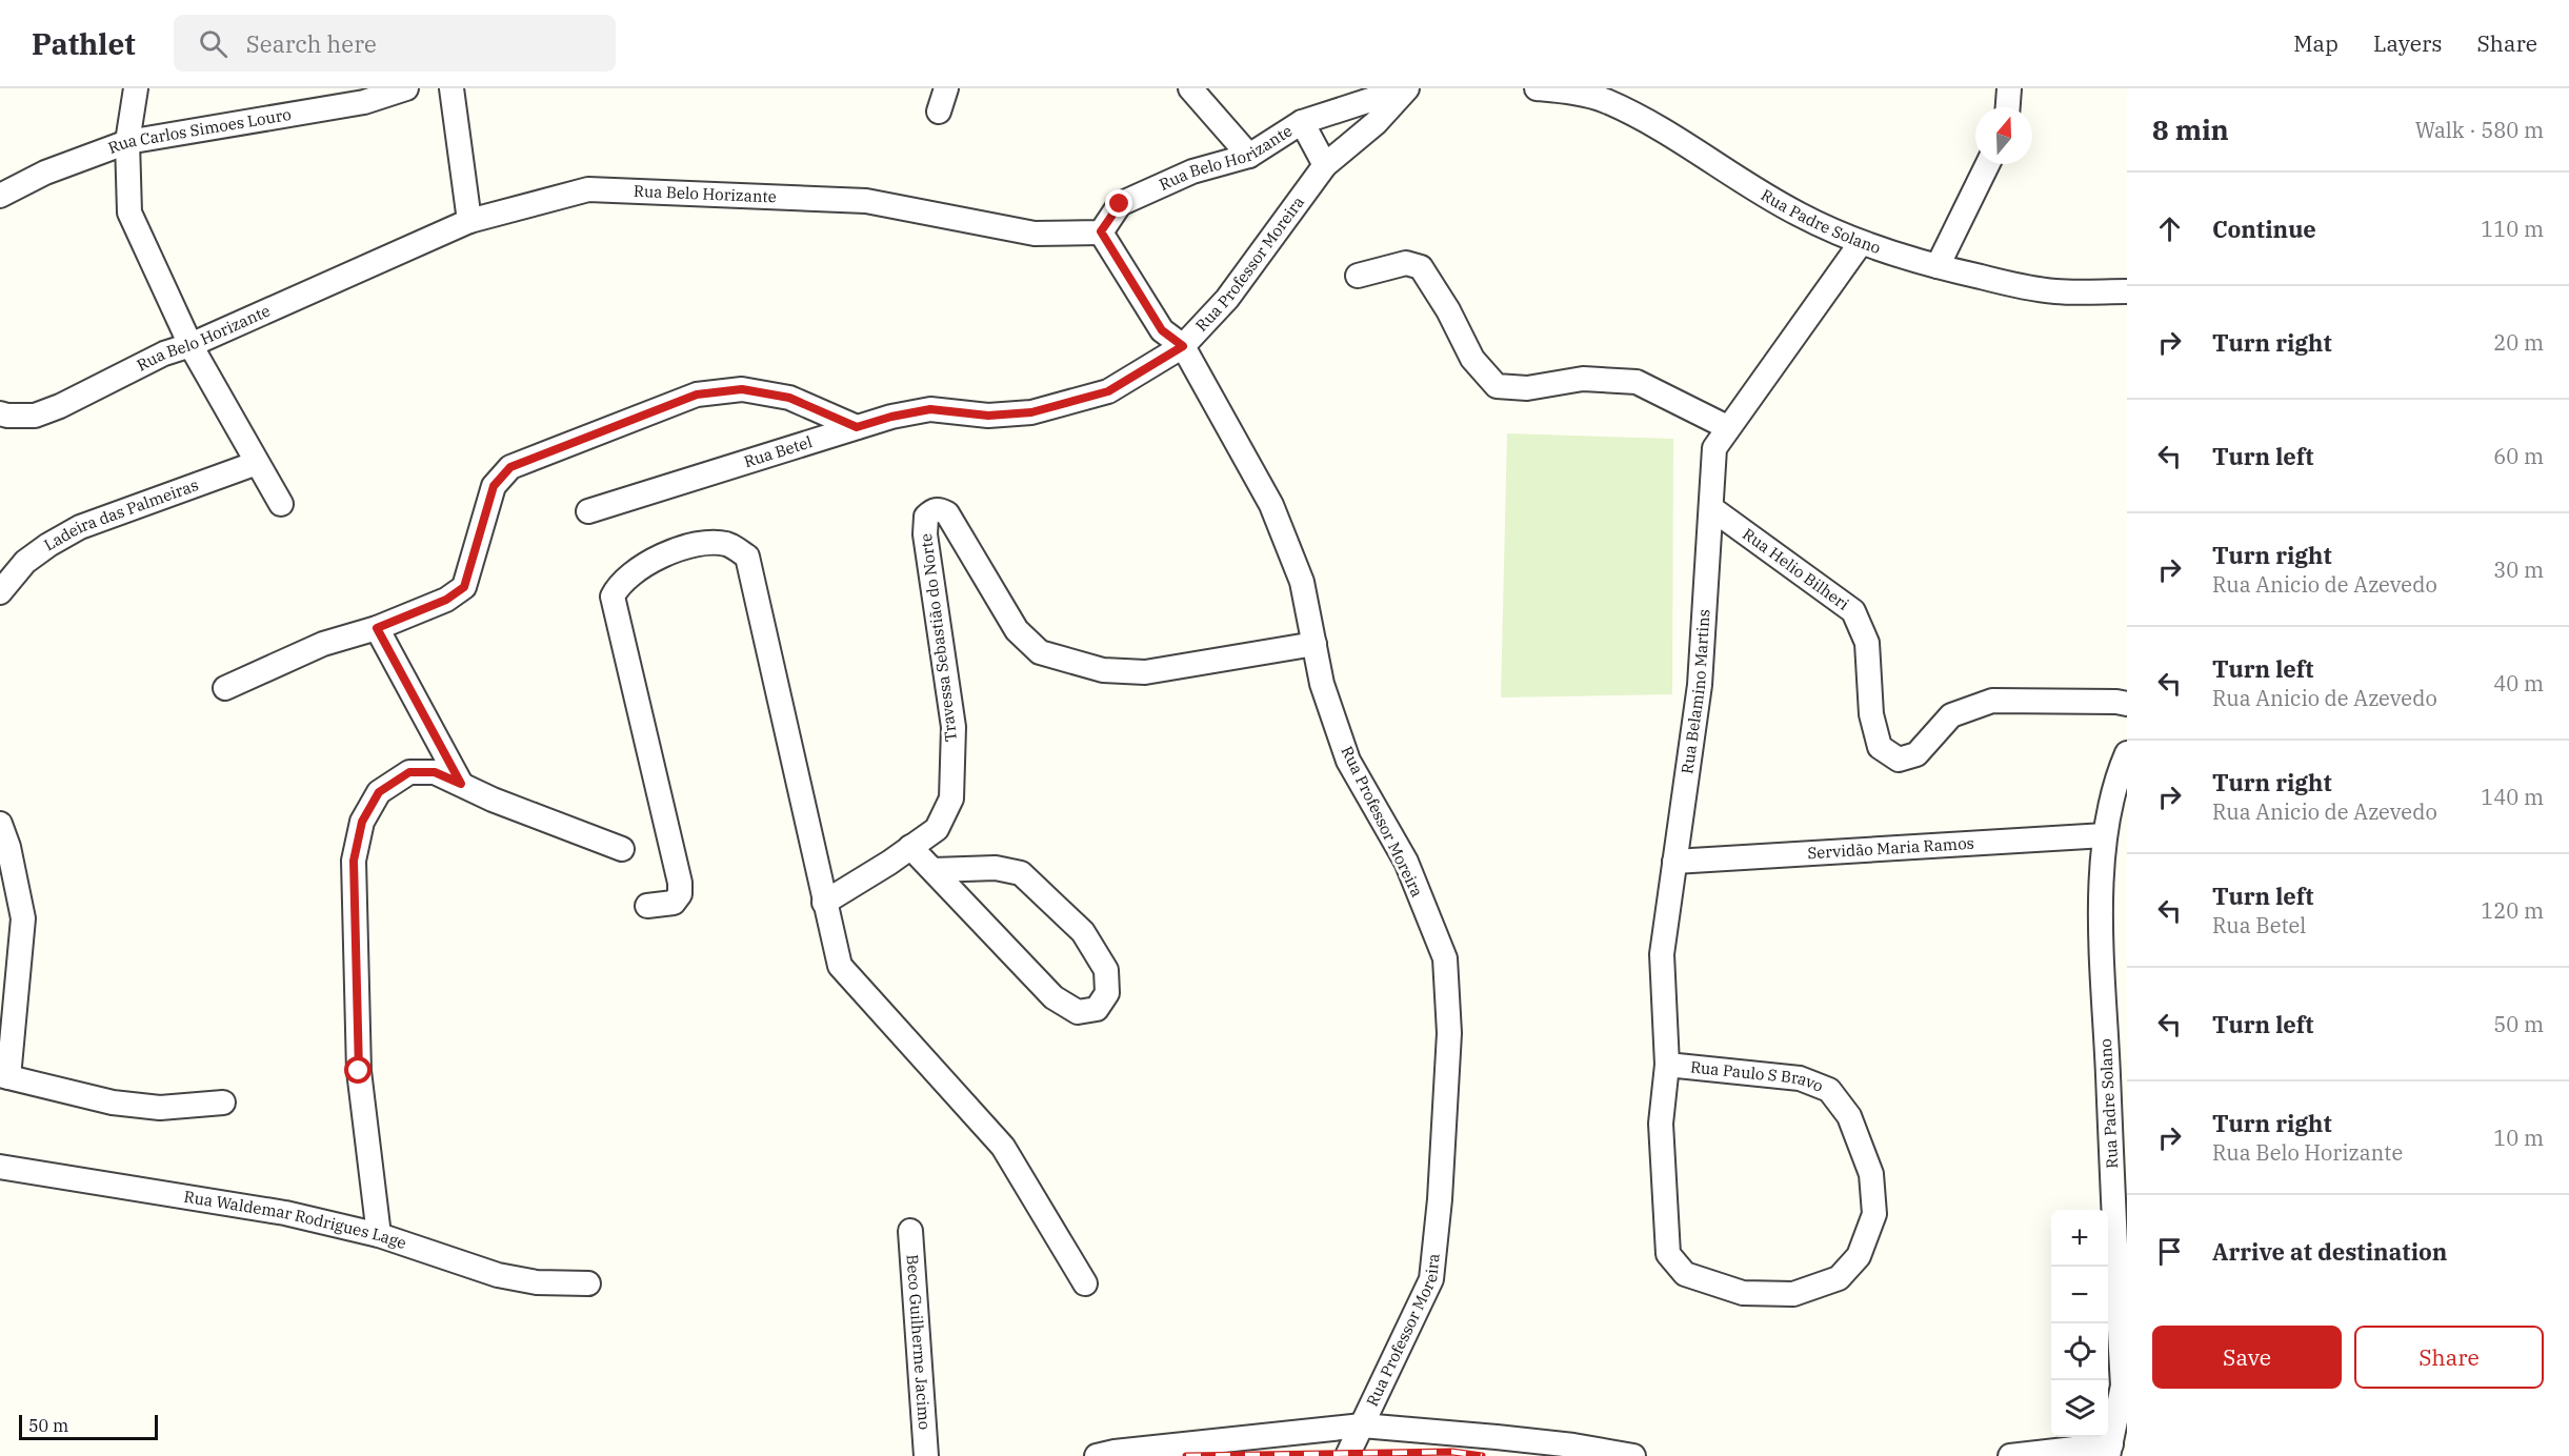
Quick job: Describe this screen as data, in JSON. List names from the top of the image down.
{
  "streets": {
    "street": [
      "Rua Carlos Simoes Louro",
      "Rua Belo Horizante",
      "Rua Padre Solano",
      "Rua Professor Moreira",
      "Rua Betel",
      "Ladeira das Palmeiras",
      "Rua Helio Bilheri",
      "Travessa Sebastião do Norte",
      "Rua Belamino Martins",
      "Servidão Maria Ramos",
      "Rua Paulo S Bravo",
      "Rua Waldemar Rodrigues Lage",
      "Beco Guilherme Jacimo"
    ]
  },
  "crossings": [
    ["Rua Belo Horizante", "Rua Professor Moreira"],
    ["Rua Padre Solano", "Rua Belamino Martins"],
    ["Rua Padre Solano", "Servidão Maria Ramos"],
    ["Rua Professor Moreira", "Rua Betel"],
    ["Rua Professor Moreira", "Travessa Sebastião do Norte"],
    ["Rua Helio Bilheri", "Rua Belamino Martins"],
    ["Rua Belamino Martins", "Servidão Maria Ramos"],
    ["Rua Belamino Martins", "Rua Paulo S Bravo"]
  ],
  "scale_bar": "50 m",
  "north": "top",
  "page": {
    "header": "Pathlet",
    "search": "Search here",
    "nav": ["Map", "Layers", "Share"],
    "heading": ["8 min", "Walk · 580 m"],
    "list": [
      ["Continue", "110 m"],
      ["Turn right", "20 m"],
      ["Turn left", "60 m"],
      ["Turn right", "Rua Anicio de Azevedo", "30 m"],
      ["Turn left", "Rua Anicio de Azevedo", "40 m"],
      ["Turn right", "Rua Anicio de Azevedo", "140 m"],
      ["Turn left", "Rua Betel", "120 m"],
      ["Turn left", "50 m"],
      ["Turn right", "Rua Belo Horizante", "10 m"],
      "Arrive at destination"
    ],
    "map_buttons": ["+", "−"],
    "buttons": ["Save", "Share"],
    "scale": "50 m"
  }
}
